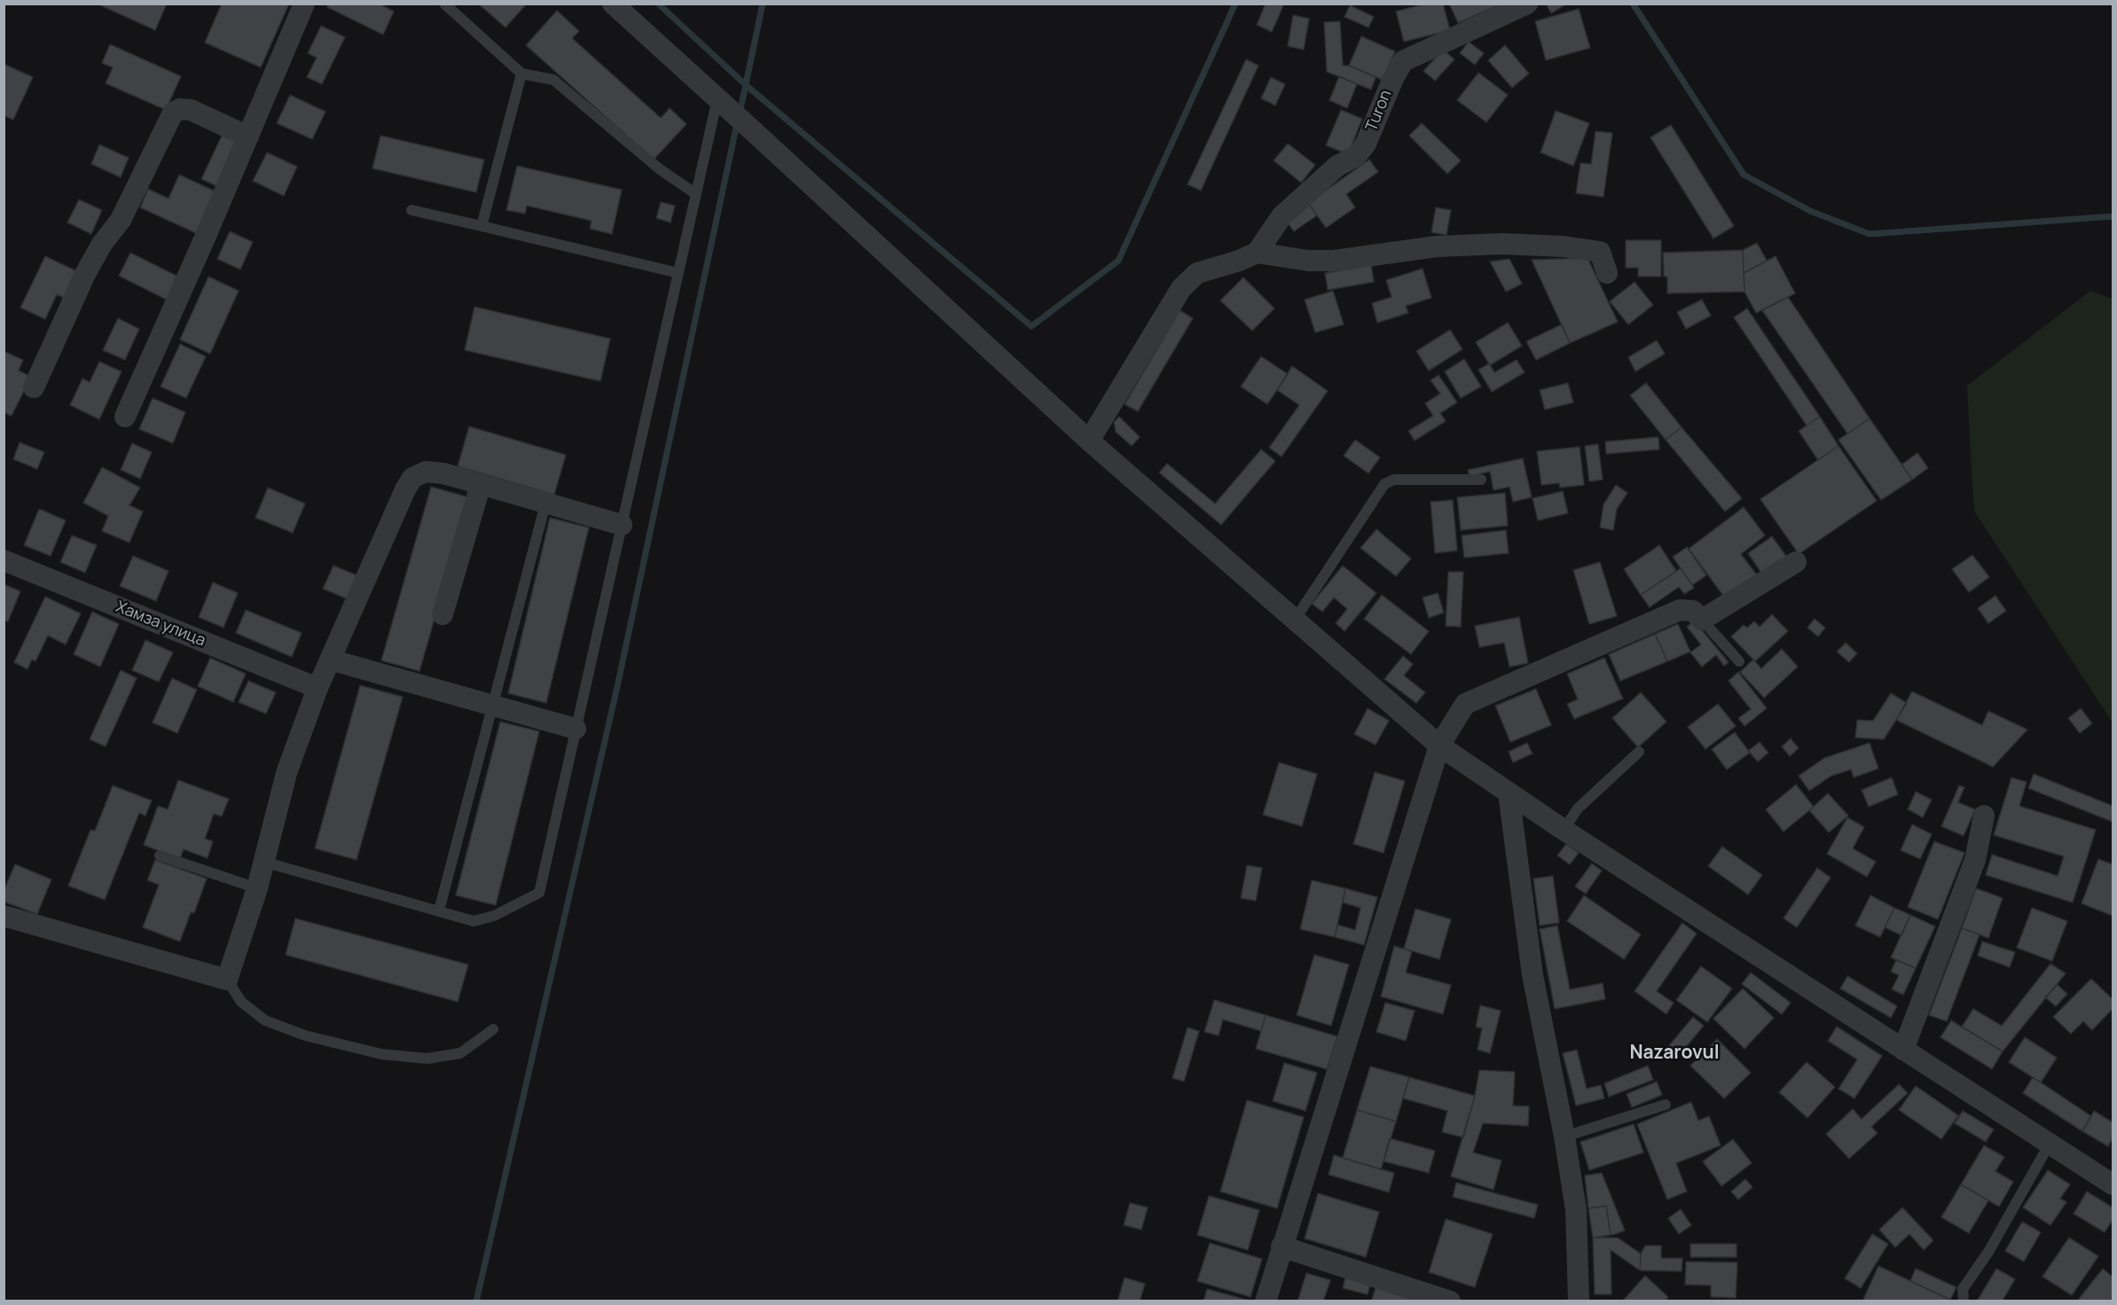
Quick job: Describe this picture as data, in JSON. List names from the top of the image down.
{
  "streets": {
    "street": ["Turon", "Хамза улица"]
  },
  "districts": ["Nazarovul"]
}
